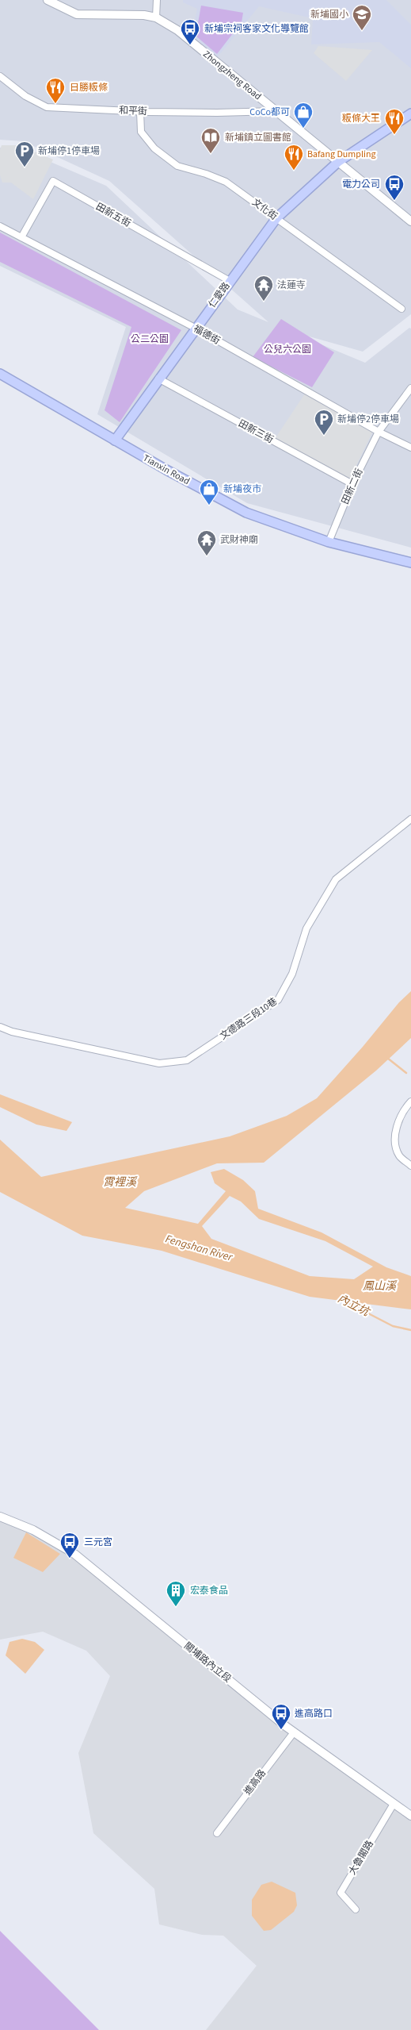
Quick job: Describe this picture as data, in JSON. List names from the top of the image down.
{
  "streets": {
    "main road": ["仁愛路", "Tianxin Road"],
    "street": [
      "Zhongzheng Road",
      "和平街",
      "文化街",
      "田新五街",
      "福德街",
      "田新三街",
      "田新二街",
      "文德路三段10巷",
      "關埔路內立段",
      "進高路",
      "大魯閣路"
    ]
  },
  "crossings": [
    ["Zhongzheng Road", "和平街"],
    ["Zhongzheng Road", "仁愛路"],
    ["和平街", "文化街"],
    ["文化街", "仁愛路"],
    ["田新五街", "仁愛路"],
    ["田新五街", "福德街"],
    ["仁愛路", "福德街"],
    ["仁愛路", "田新三街"],
    ["仁愛路", "Tianxin Road"],
    ["福德街", "田新二街"],
    ["田新三街", "田新二街"],
    ["Tianxin Road", "田新二街"],
    ["關埔路內立段", "進高路"],
    ["關埔路內立段", "大魯閣路"]
  ],
  "water": [
    "霄裡溪",
    "Fengshan River",
    "鳳山溪",
    "內立坑"
  ],
  "parks": ["公二公園", "公兒六公園"],
  "places": {
    "school or university": ["新埔國小"],
    "bus stop": [
      "新埔宗祠客家文化導覽館",
      "電力公司",
      "三元宮",
      "進高路口"
    ],
    "restaurant": ["日勝粄條", "粄條大王", "Bafang Dumpling"],
    "shop": ["CoCo都可", "新埔夜市"],
    "library": ["新埔鎮立圖書館"],
    "parking": ["新埔停1停車場", "新埔停2停車場"],
    "temple": ["法蓮寺", "武財神廟"],
    "building": ["宏泰食品"]
  }
}
